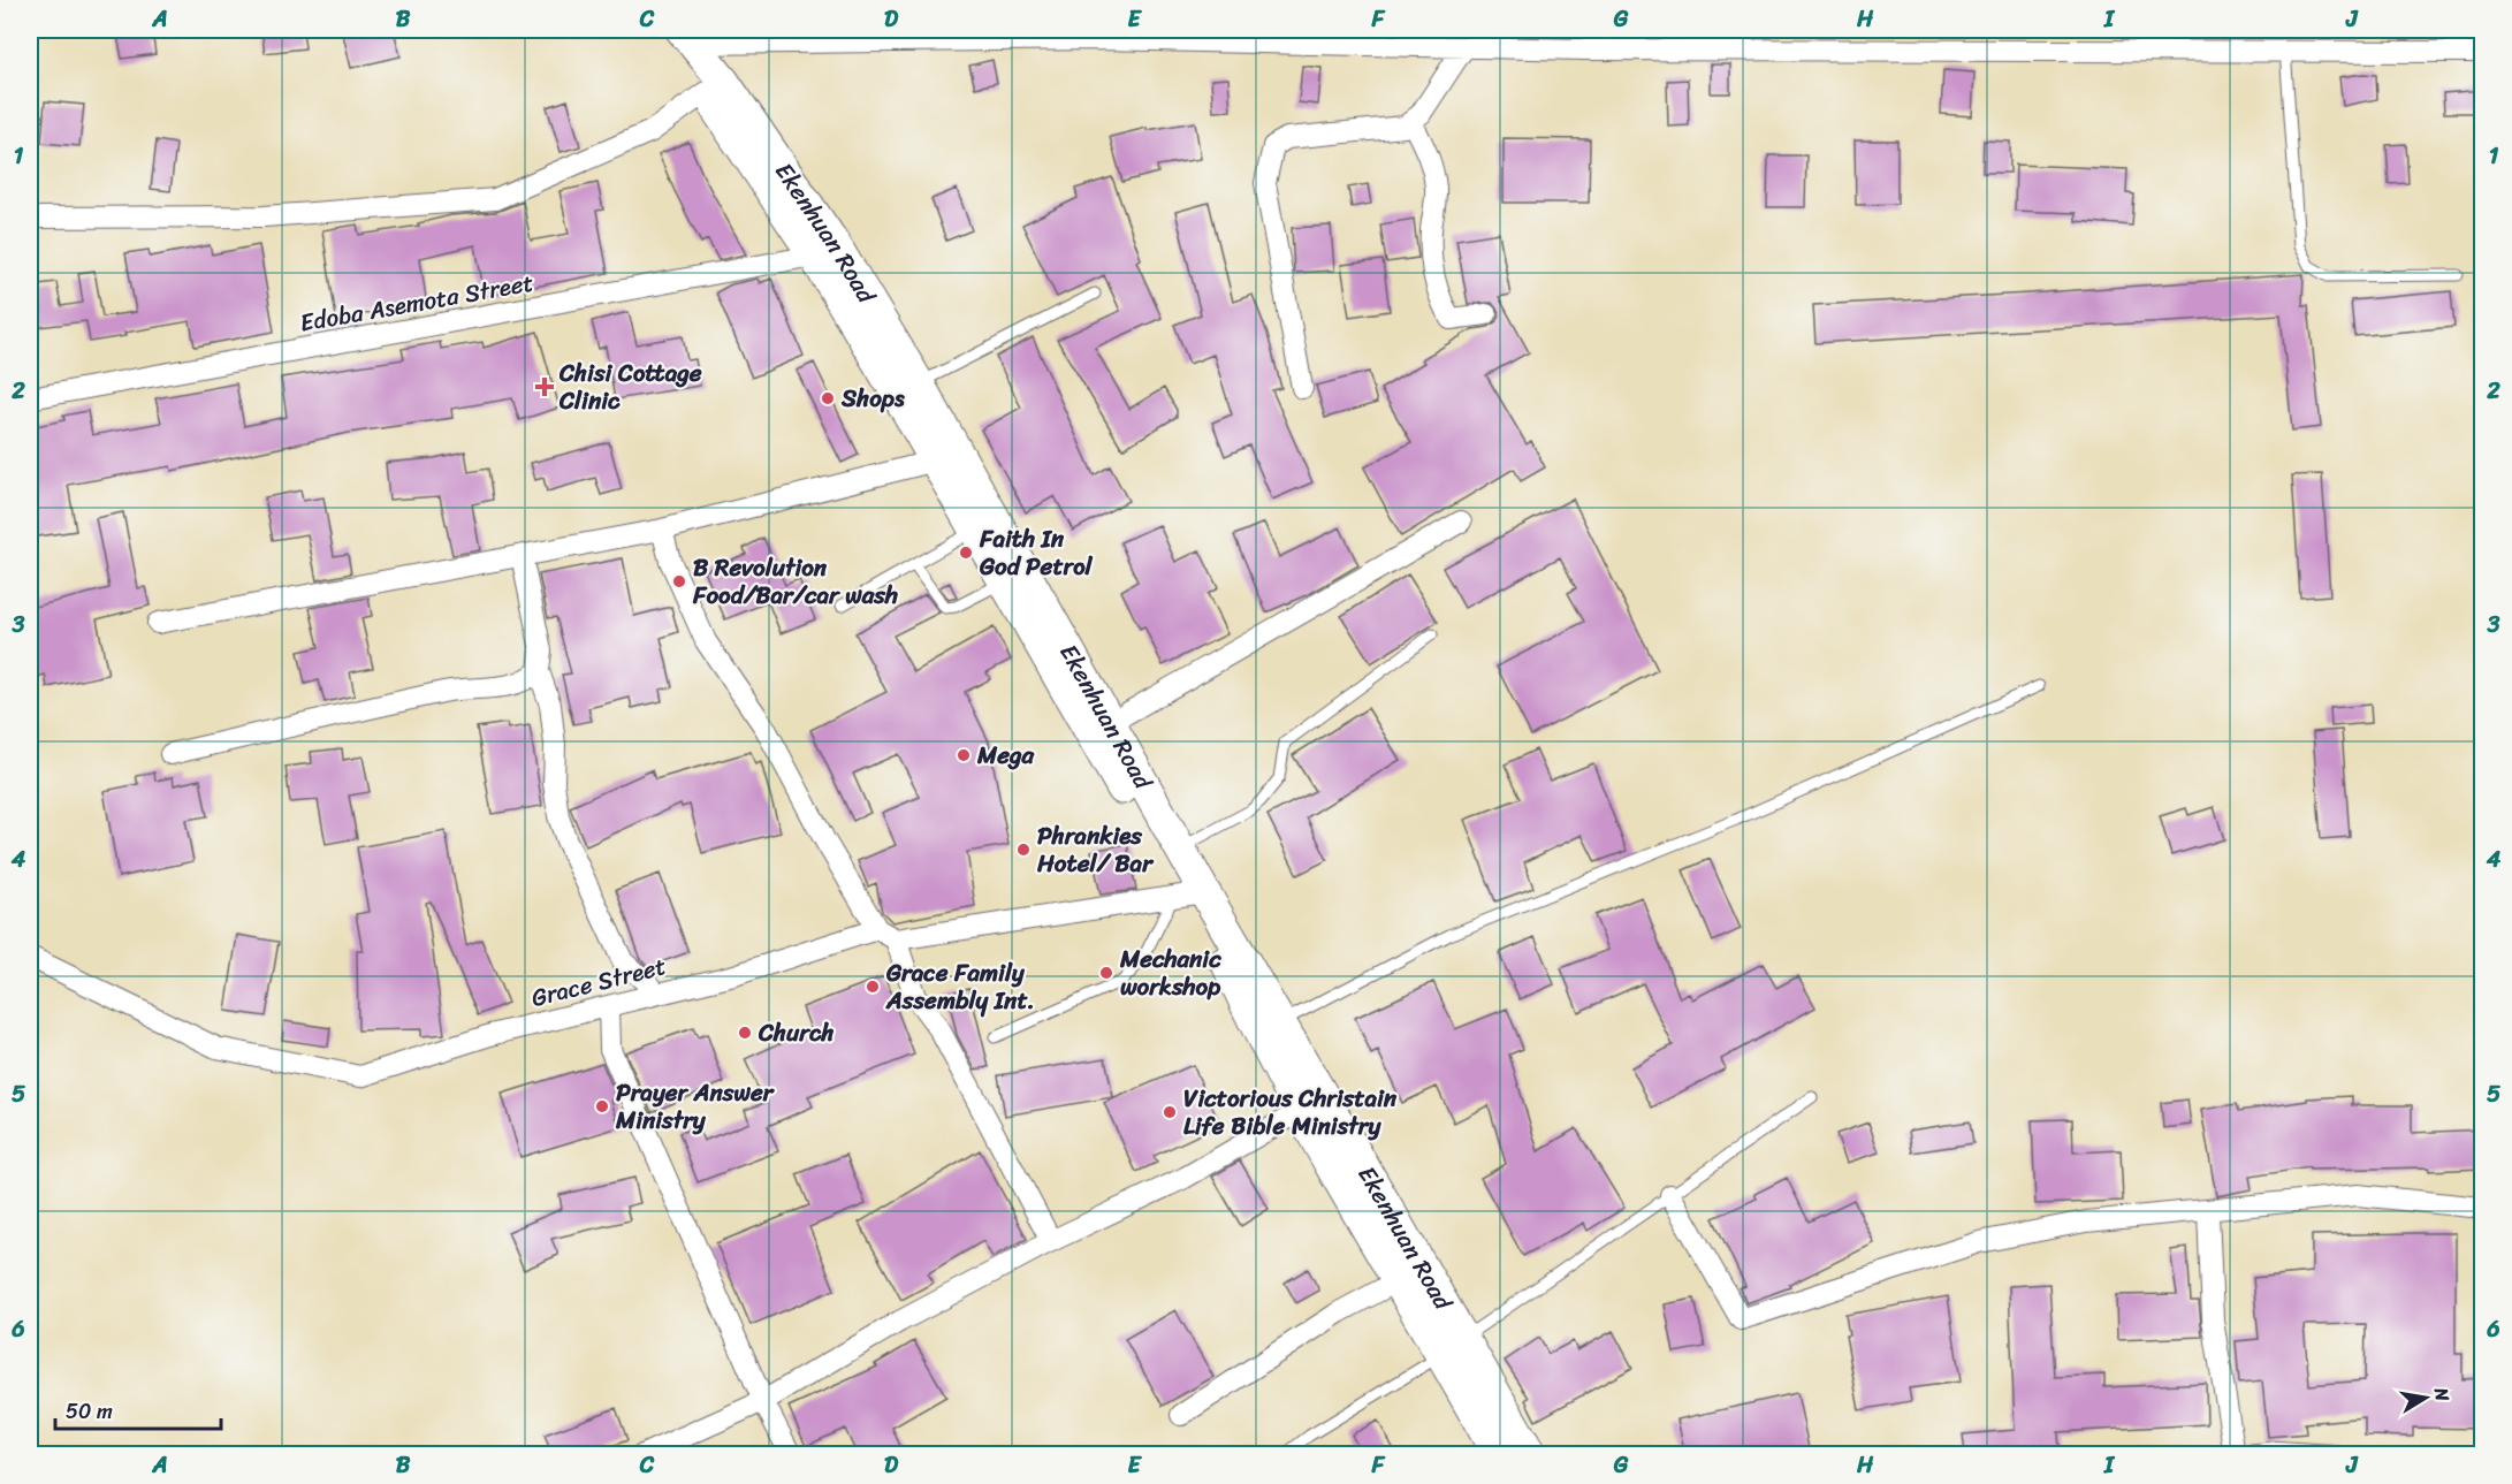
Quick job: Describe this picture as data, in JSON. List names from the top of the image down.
{
  "streets": {
    "main road": ["Ekenhuan Road"],
    "street": ["Edoba Asemota Street", "Grace Street"]
  },
  "crossings": [
    ["Ekenhuan Road", "Edoba Asemota Street"],
    ["Ekenhuan Road", "Grace Street"]
  ],
  "places": {
    "health": ["Chisi Cottage Clinic"],
    "other": [
      "Shops",
      "Faith In God Petrol",
      "B Revolution Food/Bar/car wash",
      "Mega",
      "Phrankies Hotel/ Bar",
      "Mechanic workshop",
      "Grace Family Assembly Int.",
      "Church",
      "Prayer Answer Ministry",
      "Victorious Christain Life Bible Ministry"
    ]
  },
  "scale_bar": "50 m",
  "north": "right",
  "grid": {
    "columns": [
      "A",
      "B",
      "C",
      "D",
      "E",
      "F",
      "G",
      "H",
      "I",
      "J"
    ],
    "rows": [
      "1",
      "2",
      "3",
      "4",
      "5",
      "6"
    ]
  }
}
